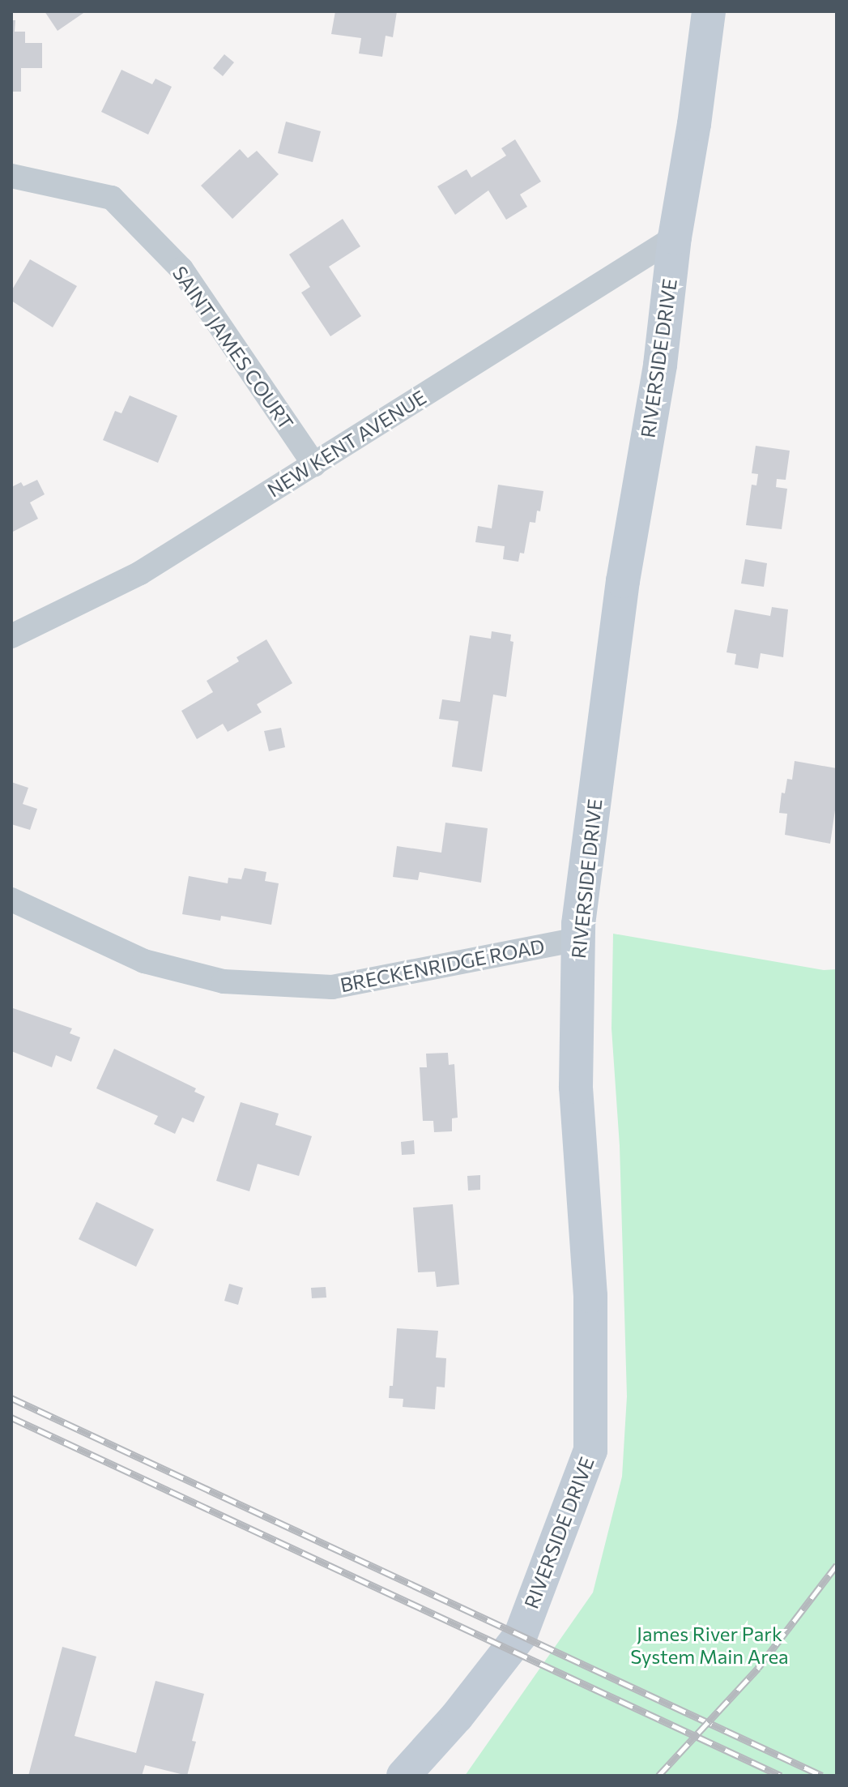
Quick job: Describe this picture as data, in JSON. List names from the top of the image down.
{
  "streets": {
    "street": [
      "SAINT JAMES COURT",
      "RIVERSIDE DRIVE",
      "NEW KENT AVENUE",
      "BRECKENRIDGE ROAD"
    ]
  },
  "crossings": [
    ["SAINT JAMES COURT", "NEW KENT AVENUE"],
    ["RIVERSIDE DRIVE", "NEW KENT AVENUE"],
    ["RIVERSIDE DRIVE", "BRECKENRIDGE ROAD"]
  ],
  "parks": ["James River Park System Main Area"]
}
